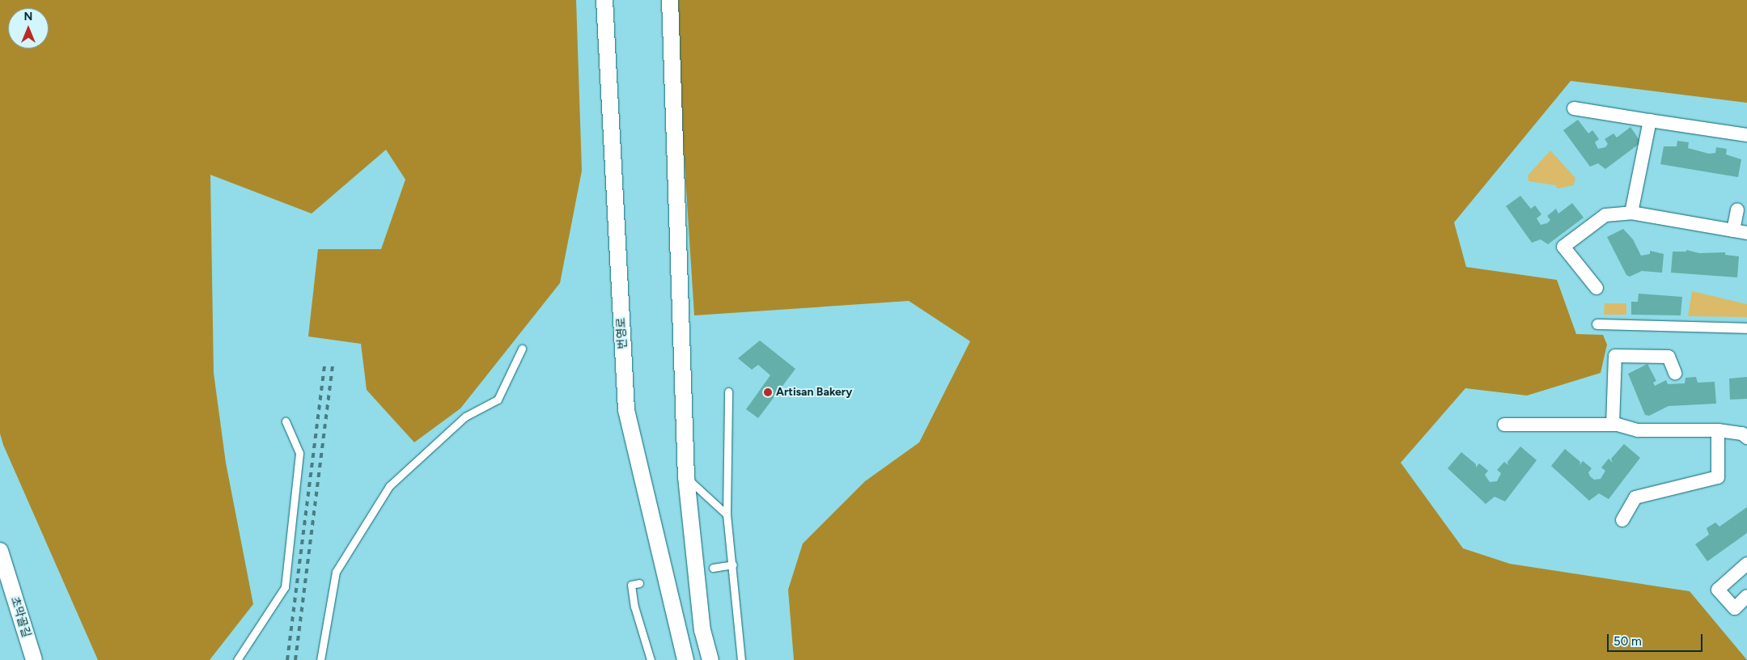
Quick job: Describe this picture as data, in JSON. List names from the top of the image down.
{
  "streets": {
    "street": ["번영로", "초막골길"]
  },
  "places": ["Artisan Bakery"],
  "scale_bar": "50 m",
  "north": "top"
}
